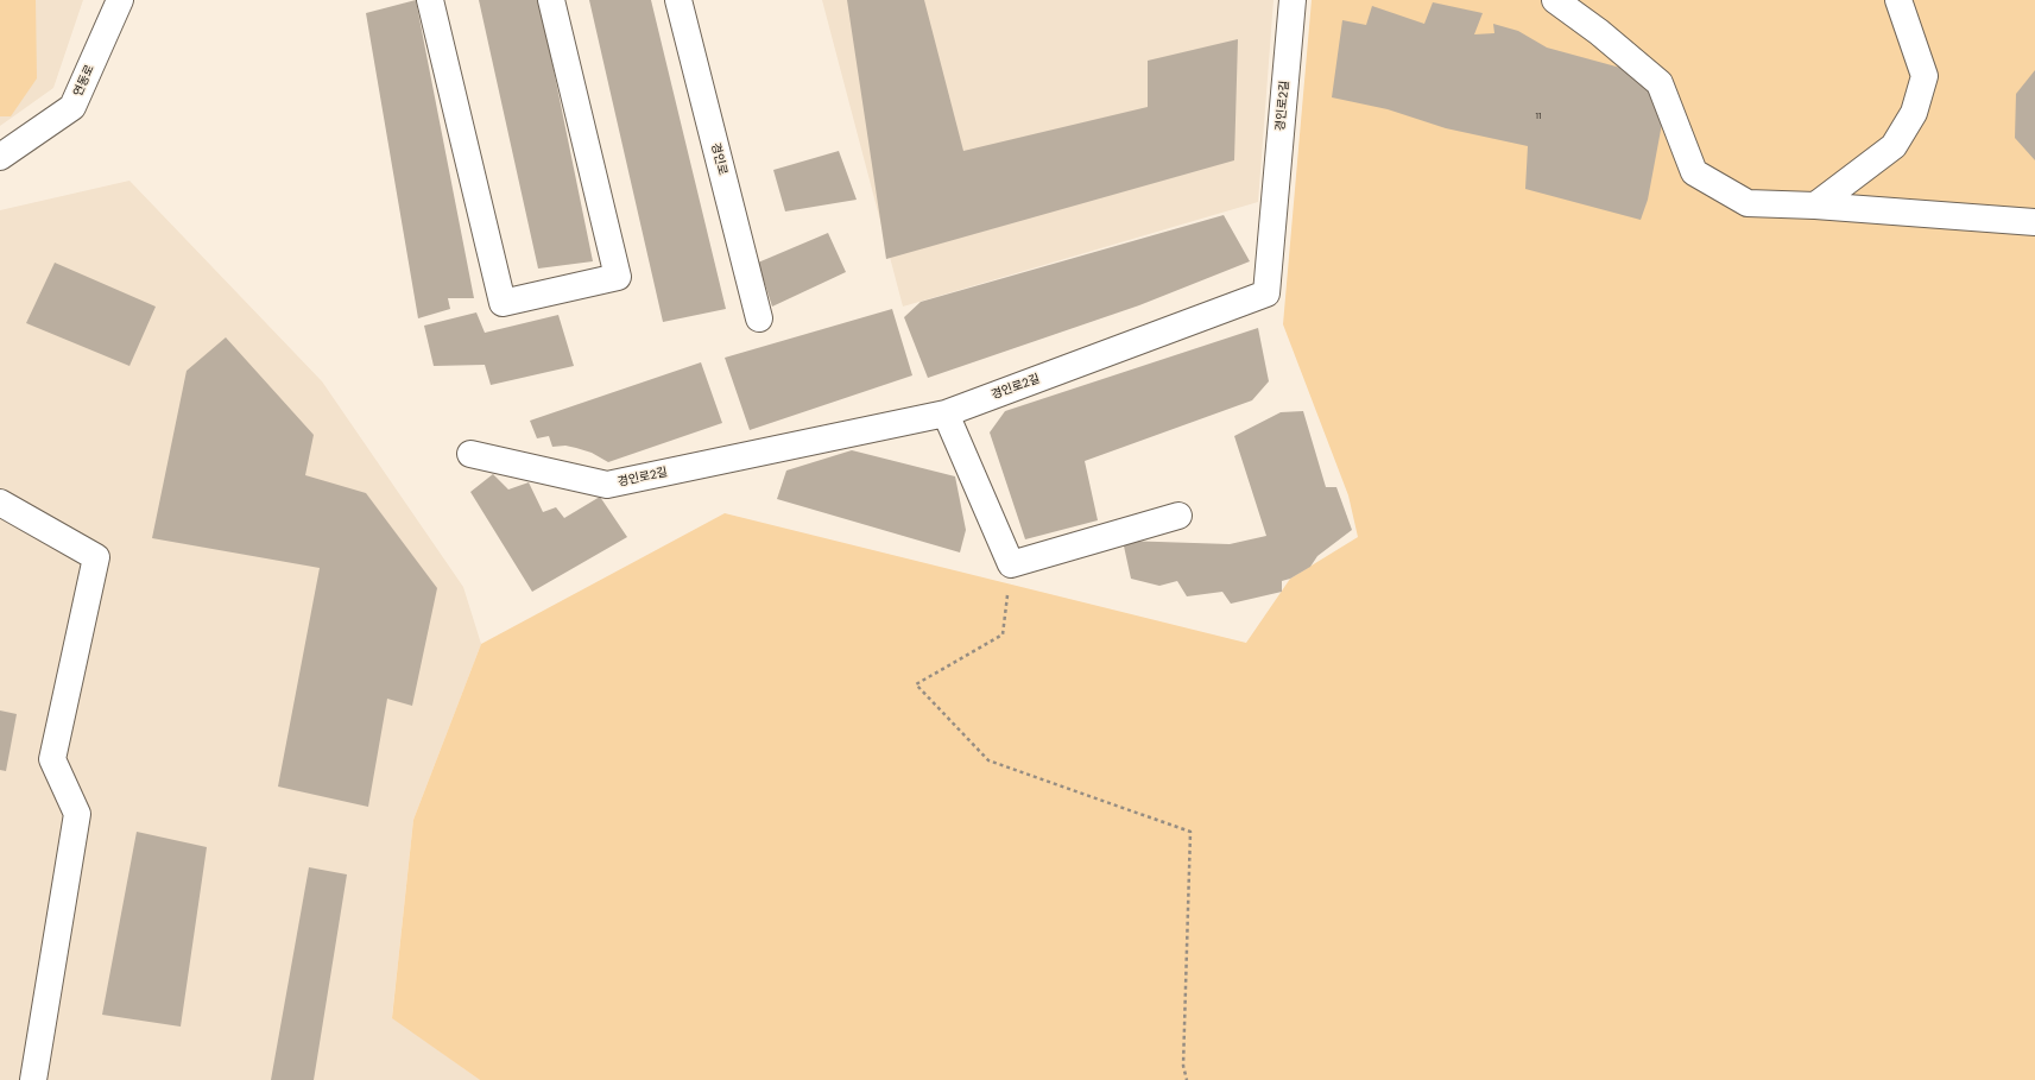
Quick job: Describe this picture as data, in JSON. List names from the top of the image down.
{
  "streets": {
    "street": ["연동로", "경인로2길", "경인로"]
  },
  "house_numbers": ["11"]
}
